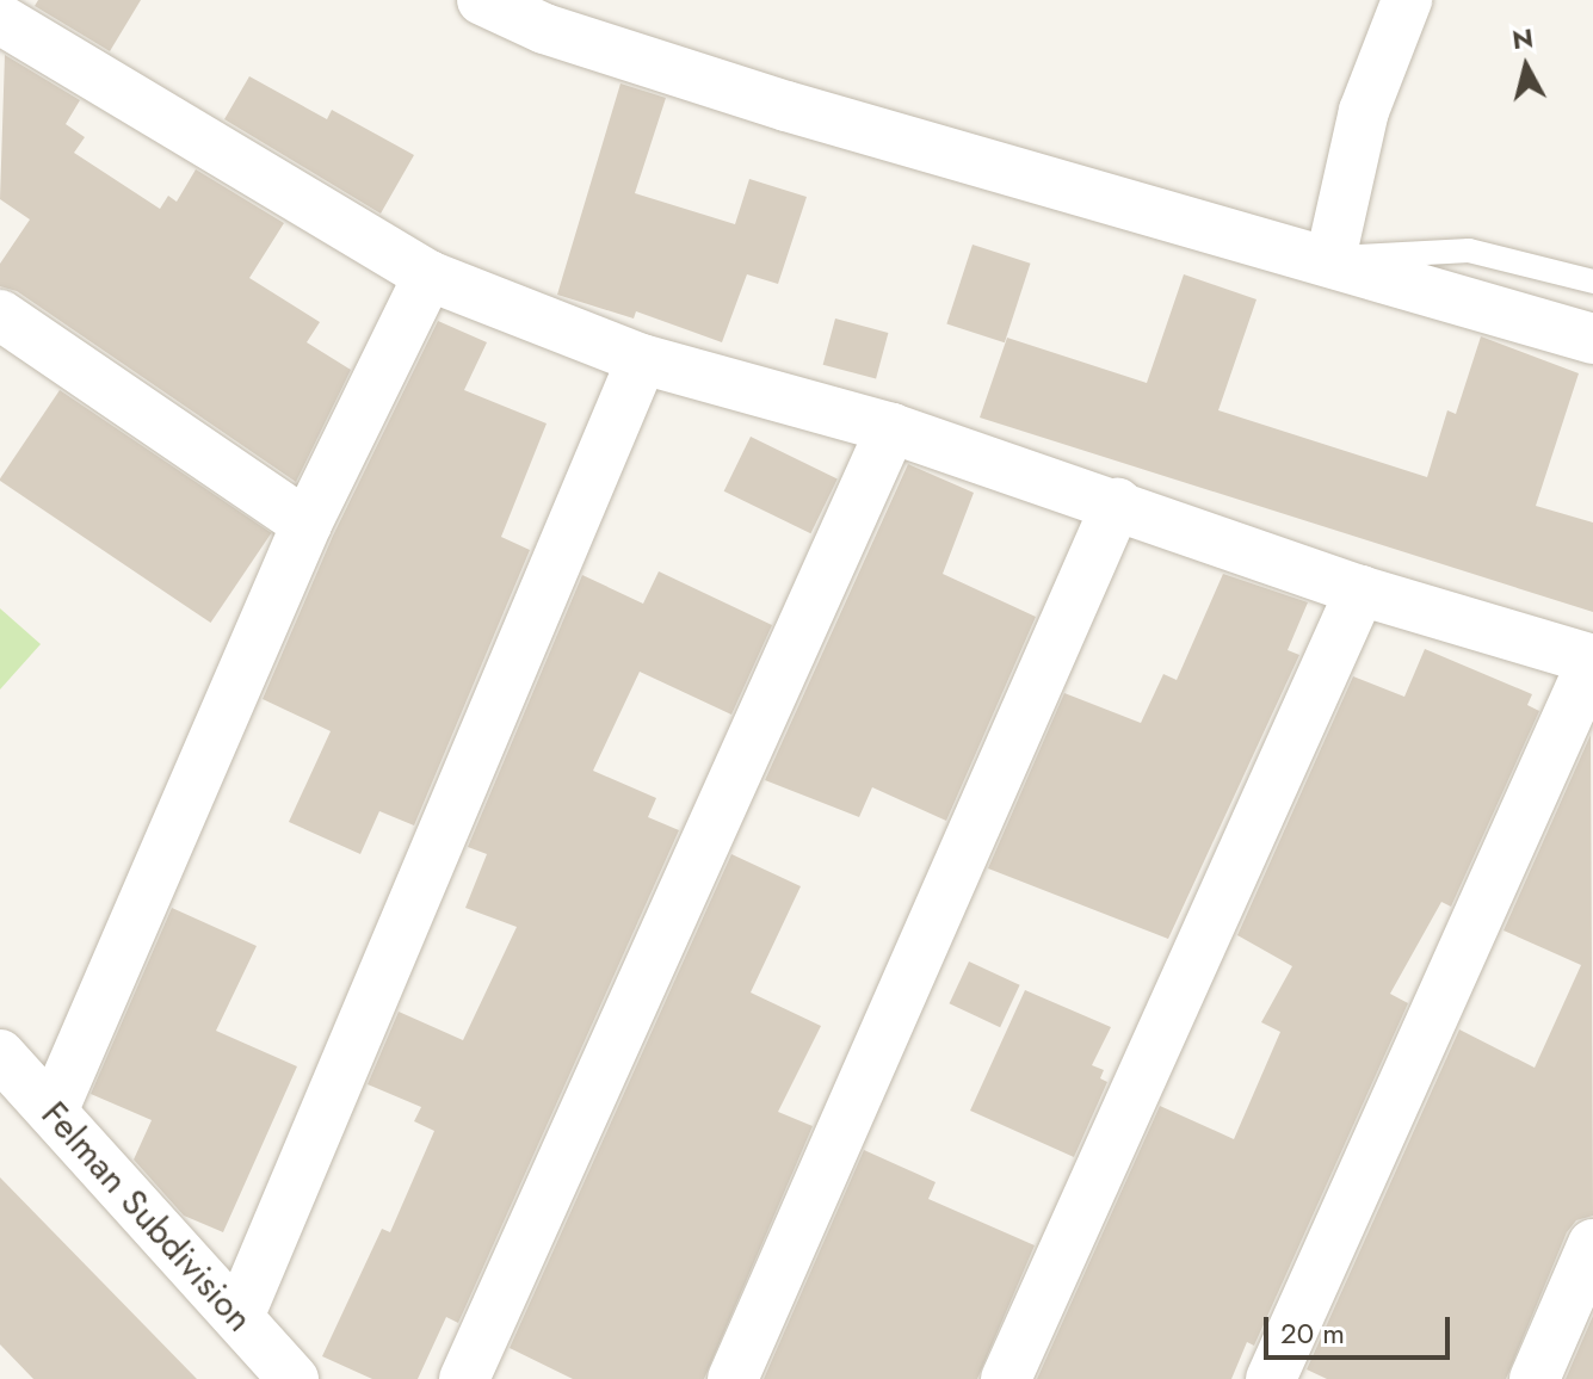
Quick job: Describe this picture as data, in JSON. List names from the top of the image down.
{
  "streets": {
    "street": ["Felman Subdivision"]
  },
  "scale_bar": "20 m",
  "north": "top"
}
